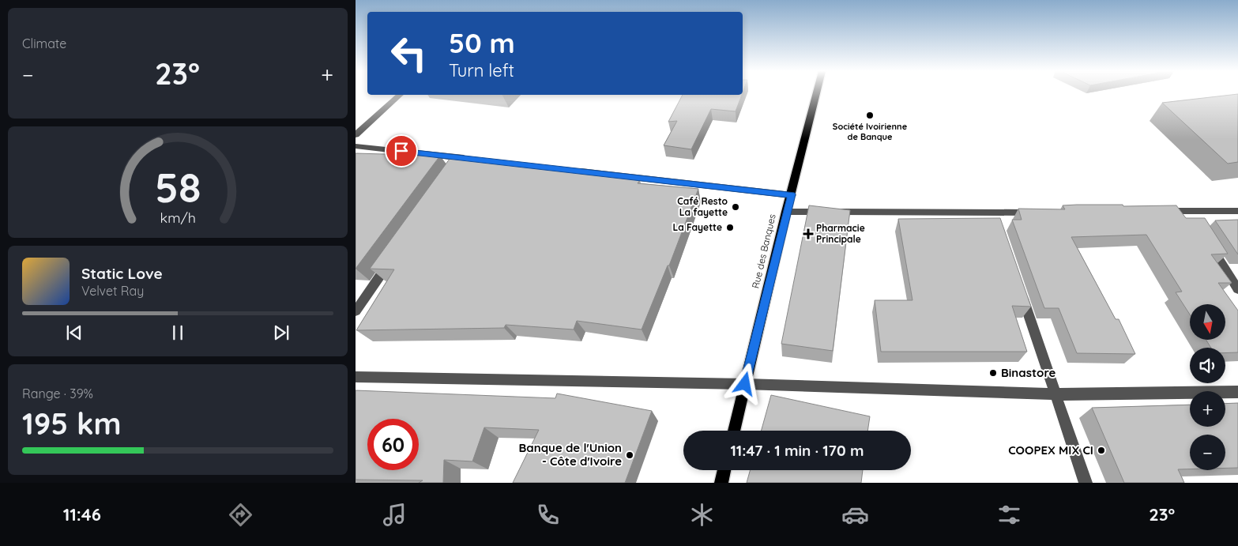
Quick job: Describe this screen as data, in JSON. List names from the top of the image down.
{
  "streets": {
    "main road": ["Rue des Banques"]
  },
  "places": {
    "other": [
      "Société Ivoirienne de Banque",
      "Café Resto La fayette",
      "La Fayette",
      "Binastore",
      "COOPEX MIX CI",
      "Banque de l'Union - Côte d'Ivoire"
    ],
    "health": ["Pharmacie Principale"]
  },
  "north": "bottom",
  "page": {
    "tile": [
      "Climate",
      ["Range · 39%", "195 km"]
    ],
    "turn": ["50 m", "Turn left"],
    "heat": ["−", "23°", "+"],
    "song": ["Static Love", "Velvet Ray"],
    "map_buttons": ["+", "−"],
    "limit": "60",
    "trip": "11:47 · 1 min · 170 m",
    "tabs": ["11:46", "23°"],
    "gauge": ["58", "km/h"]
  }
}
